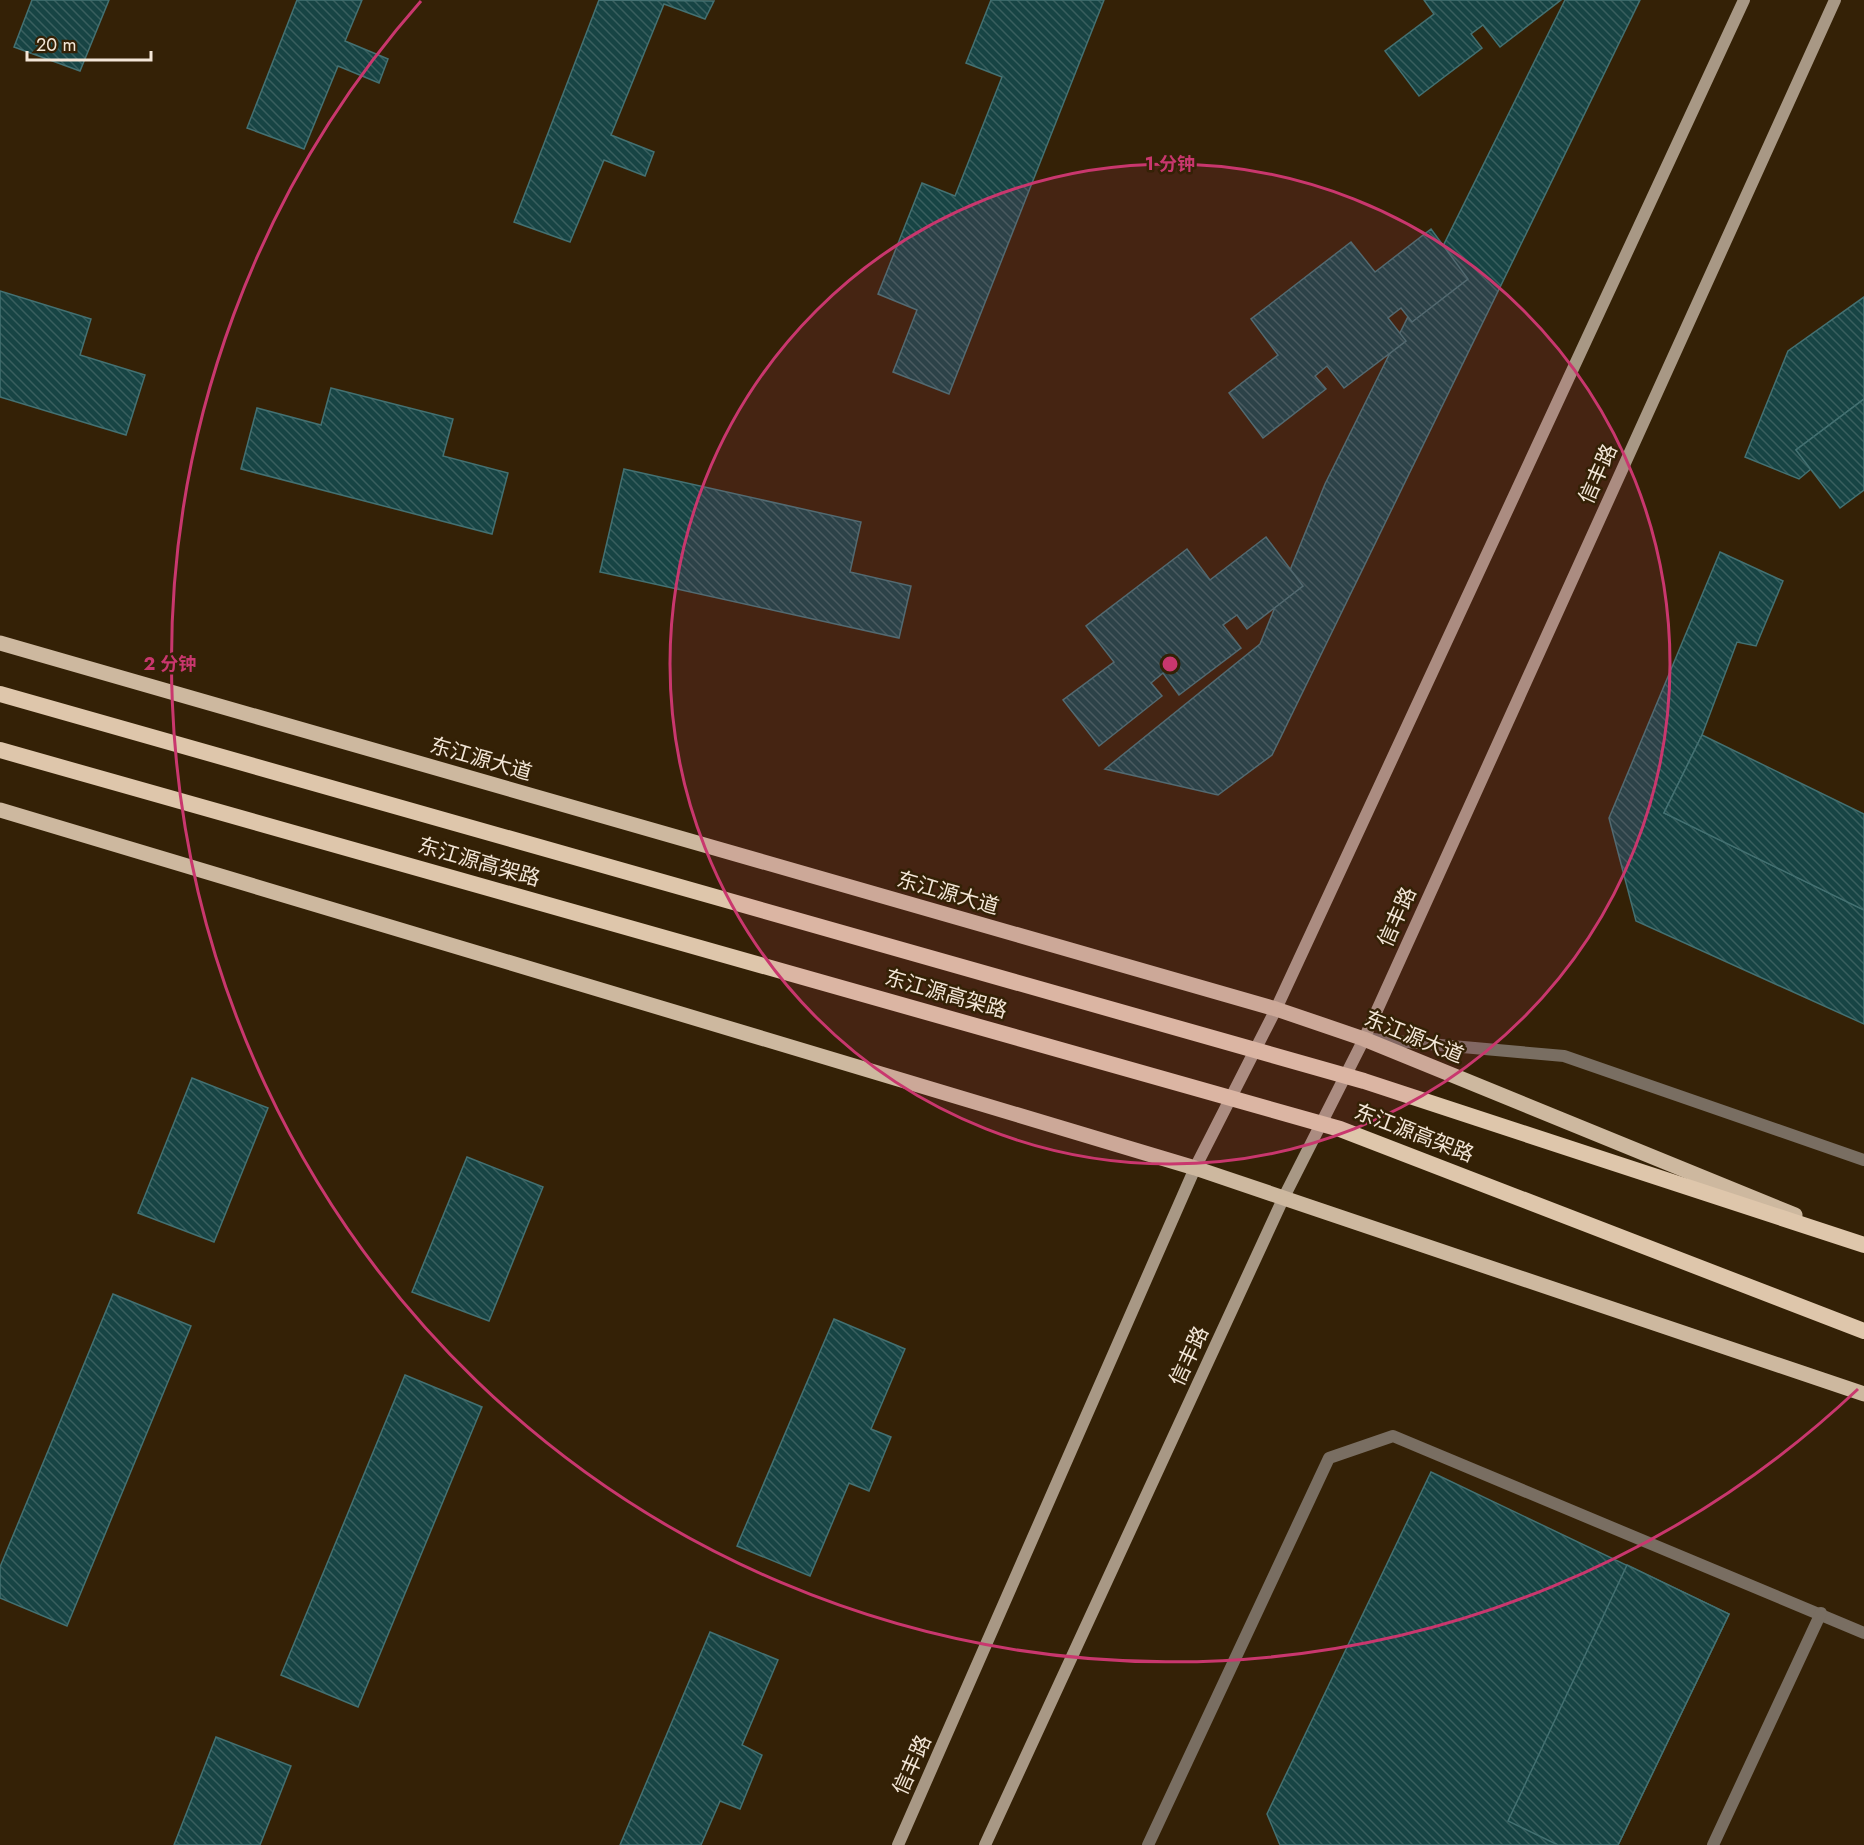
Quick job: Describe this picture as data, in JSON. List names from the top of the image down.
{
  "streets": {
    "highway": ["东江源高架路"],
    "main road": ["信丰路", "东江源大道"]
  },
  "crossings": [
    ["信丰路", "东江源大道"],
    ["东江源大道", "东江源高架路"]
  ],
  "scale_bar": "20 m",
  "rings": ["1 分钟", "2 分钟"]
}
